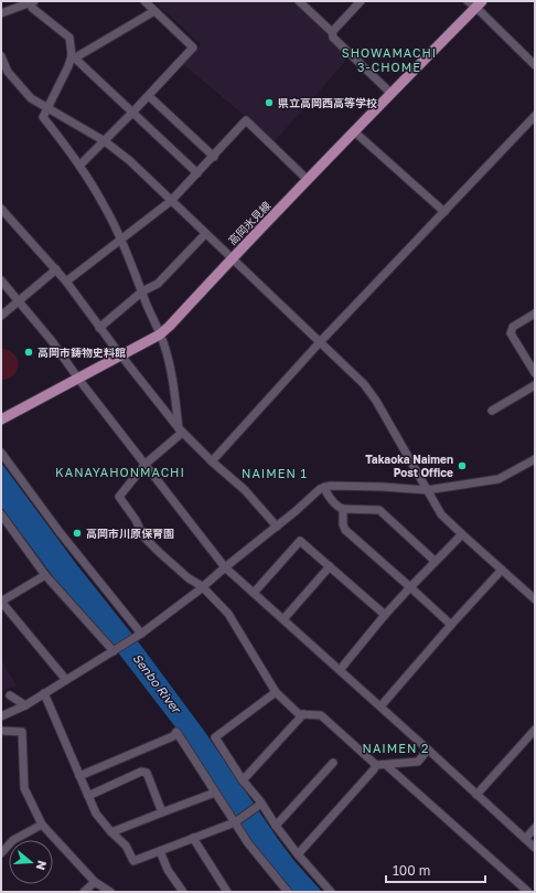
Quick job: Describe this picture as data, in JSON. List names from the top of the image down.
{
  "streets": {
    "main road": ["高岡氷見線"]
  },
  "districts": [
    "SHOWAMACHI 3-CHOME",
    "KANAYAHONMACHI",
    "NAIMEN 1",
    "NAIMEN 2"
  ],
  "water": ["Senbo River"],
  "places": [
    "県立高岡西高等学校",
    "高岡市鋳物史料館",
    "Takaoka Naimen Post Office",
    "高岡市川原保育園"
  ],
  "scale_bar": "100 m",
  "north": "right"
}
